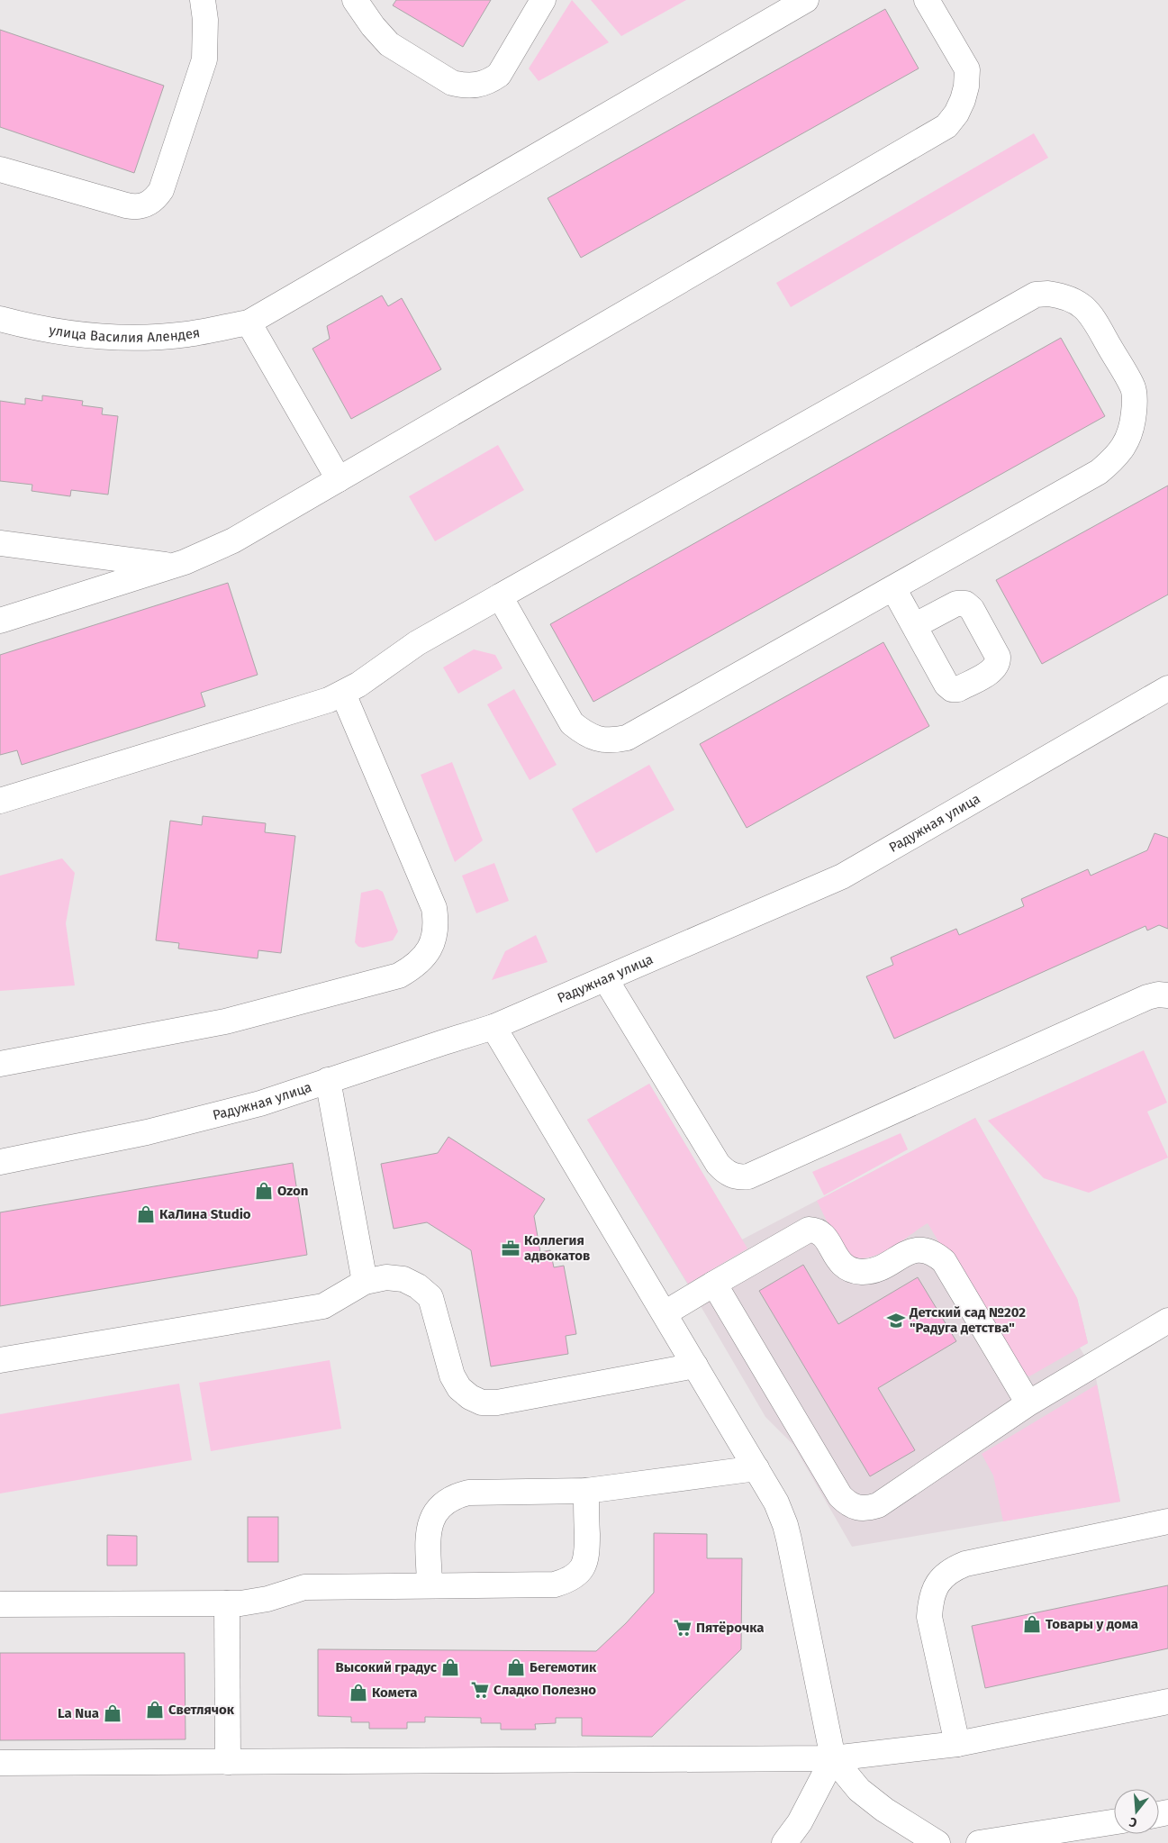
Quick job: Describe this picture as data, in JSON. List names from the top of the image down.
{
  "streets": {
    "street": ["улица Василия Алендея", "Радужная улица"]
  },
  "places": {
    "shop": [
      "Ozon",
      "КаЛина Studio",
      "Товары у дома",
      "Высокий градус",
      "Бегемотик",
      "Комета",
      "Светлячок",
      "La Nua"
    ],
    "office": ["Коллегия адвокатов"],
    "school or university": ["Детский сад №202 \"Радуга детства\""],
    "supermarket": ["Пятёрочка", "Сладко Полезно"]
  },
  "north": "bottom"
}
